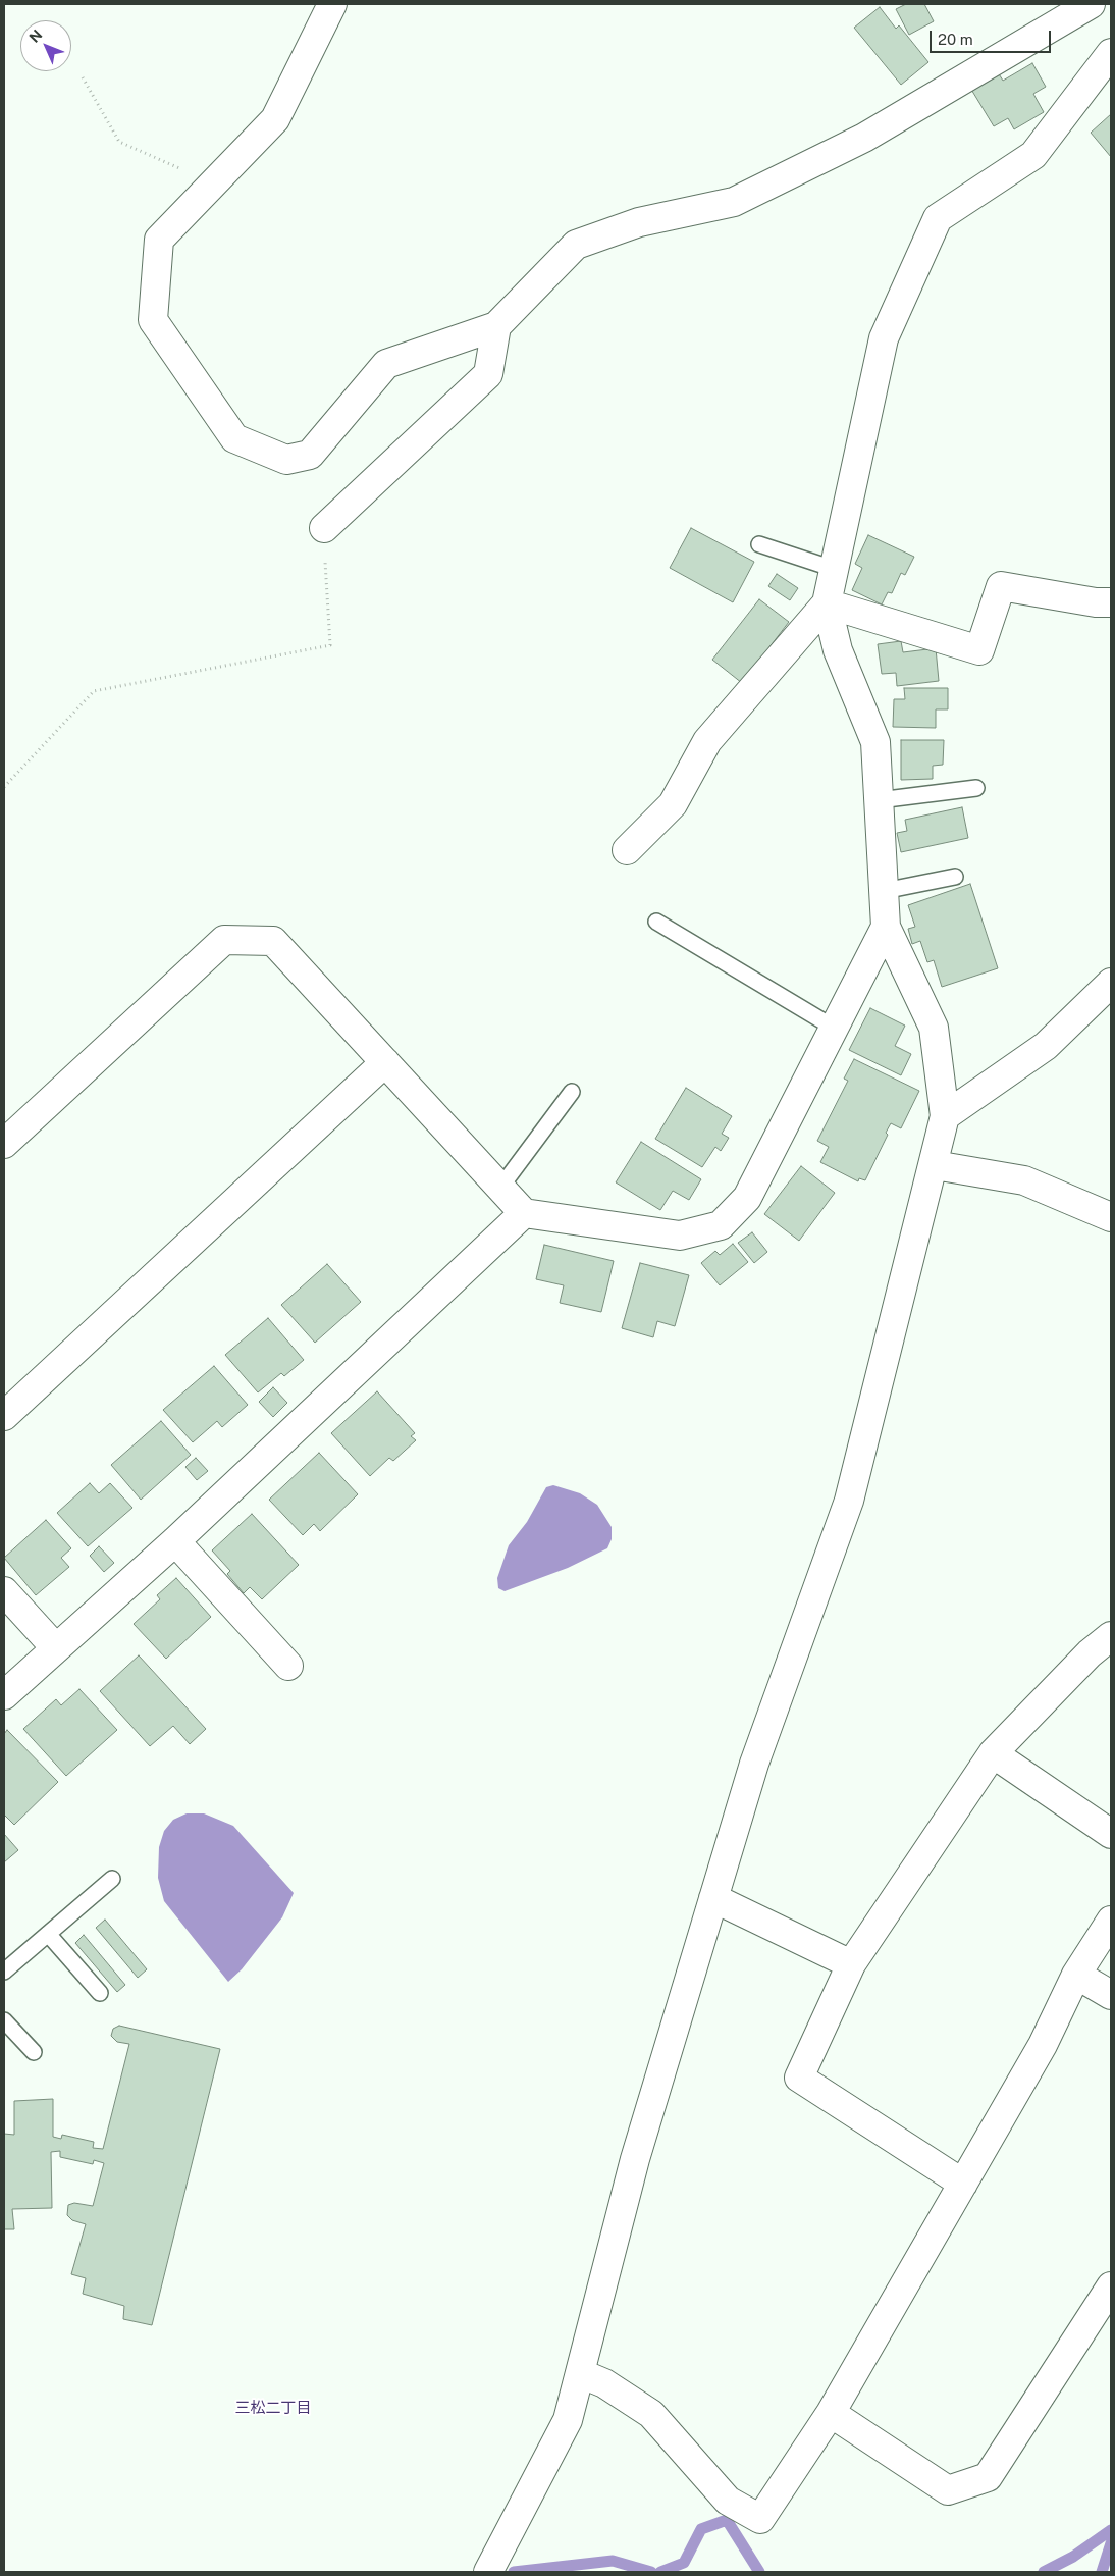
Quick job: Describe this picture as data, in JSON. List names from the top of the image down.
{
  "districts": ["三松二丁目"],
  "scale_bar": "20 m",
  "north": "top left"
}
